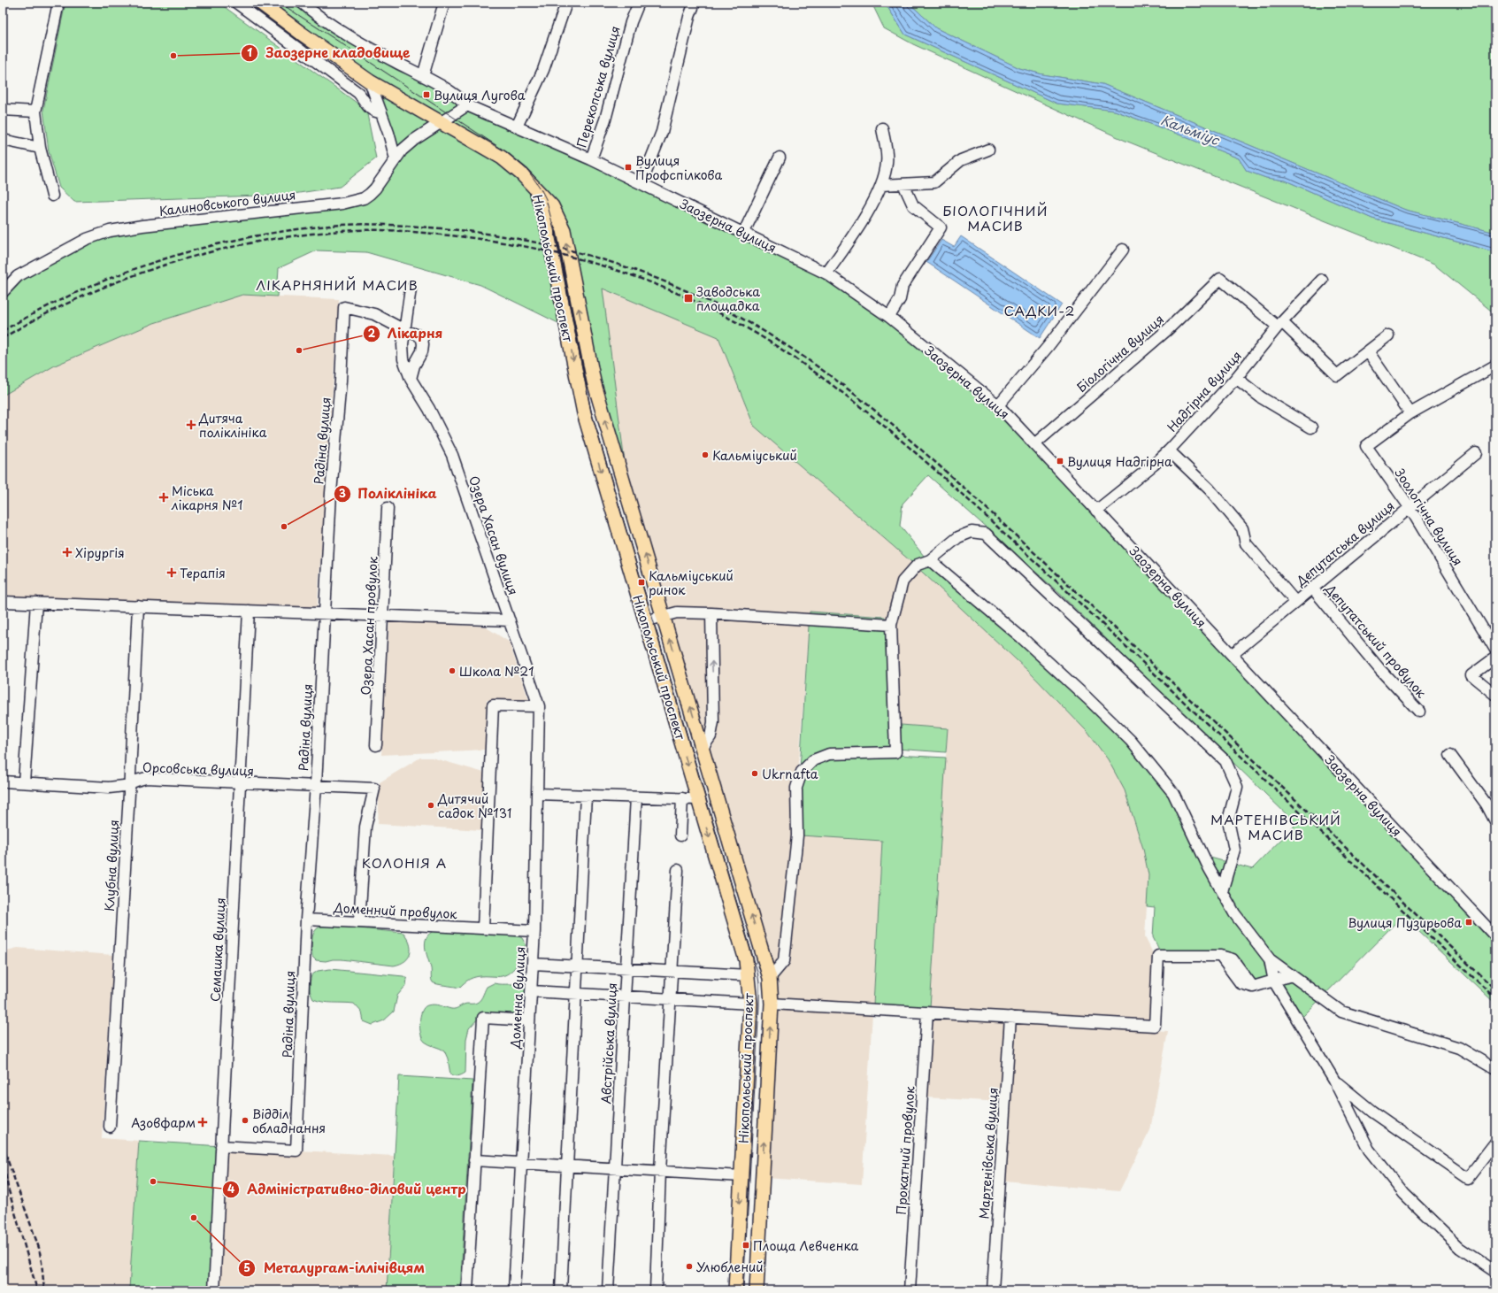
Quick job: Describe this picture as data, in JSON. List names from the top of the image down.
{
  "streets": {
    "main road": ["Нікопольський проспект"],
    "street": [
      "Перекопська вулиця",
      "Калиновського вулиця",
      "Заозерна вулиця",
      "Біологічна вулиця",
      "Надгірна вулиця",
      "Радіна вулиця",
      "Зоологічна вулиця",
      "Озера Хасан вулиця",
      "Депутатська вулиця",
      "Озера Хасан провулок",
      "Депутатський провулок",
      "Орсовська вулиця",
      "Клубна вулиця",
      "Доменний провулок",
      "Семашка вулиця",
      "Доменна вулиця",
      "Австрійська вулиця",
      "Прокатний провулок",
      "Мартенівська вулиця"
    ]
  },
  "crossings": [
    ["Перекопська вулиця", "Заозерна вулиця"],
    ["Заозерна вулиця", "Біологічна вулиця"],
    ["Заозерна вулиця", "Надгірна вулиця"],
    ["Заозерна вулиця", "Депутатська вулиця"],
    ["Біологічна вулиця", "Надгірна вулиця"],
    ["Радіна вулиця", "Озера Хасан вулиця"],
    ["Радіна вулиця", "Орсовська вулиця"],
    ["Радіна вулиця", "Доменний провулок"],
    ["Радіна вулиця", "Семашка вулиця"],
    ["Зоологічна вулиця", "Депутатська вулиця"],
    ["Озера Хасан вулиця", "Доменна вулиця"],
    ["Депутатська вулиця", "Депутатський провулок"],
    ["Орсовська вулиця", "Клубна вулиця"],
    ["Орсовська вулиця", "Доменний провулок"],
    ["Орсовська вулиця", "Семашка вулиця"],
    ["Доменний провулок", "Доменна вулиця"]
  ],
  "districts": [
    "БІОЛОГІЧНИЙ МАСИВ",
    "ЛІКАРНЯНИЙ МАСИВ",
    "САДКИ-2",
    "МАРТЕНІВСЬКИЙ МАСИВ",
    "КОЛОНІЯ А"
  ],
  "water": ["Кальміус"],
  "places": {
    "other": [
      "Заозерне кладовище",
      "Лікарня",
      "Кальміуський",
      "Поліклініка",
      "Школа №21",
      "Ukrnafta",
      "Дитячий садок №131",
      "Відділ обладнання",
      "Адміністративно-діловий центр",
      "Металургам-іллічівцям",
      "Улюблений"
    ],
    "transit": [
      "Вулиця Лугова",
      "Вулиця Профспілкова",
      "Заводська площадка",
      "Вулиця Надгірна",
      "Кальміуський ринок",
      "Вулиця Пузирьова",
      "Площа Левченка"
    ],
    "health": [
      "Дитяча поліклініка",
      "Міська лікарня №1",
      "Хірургія",
      "Терапія",
      "Азовфарм"
    ]
  }
}
